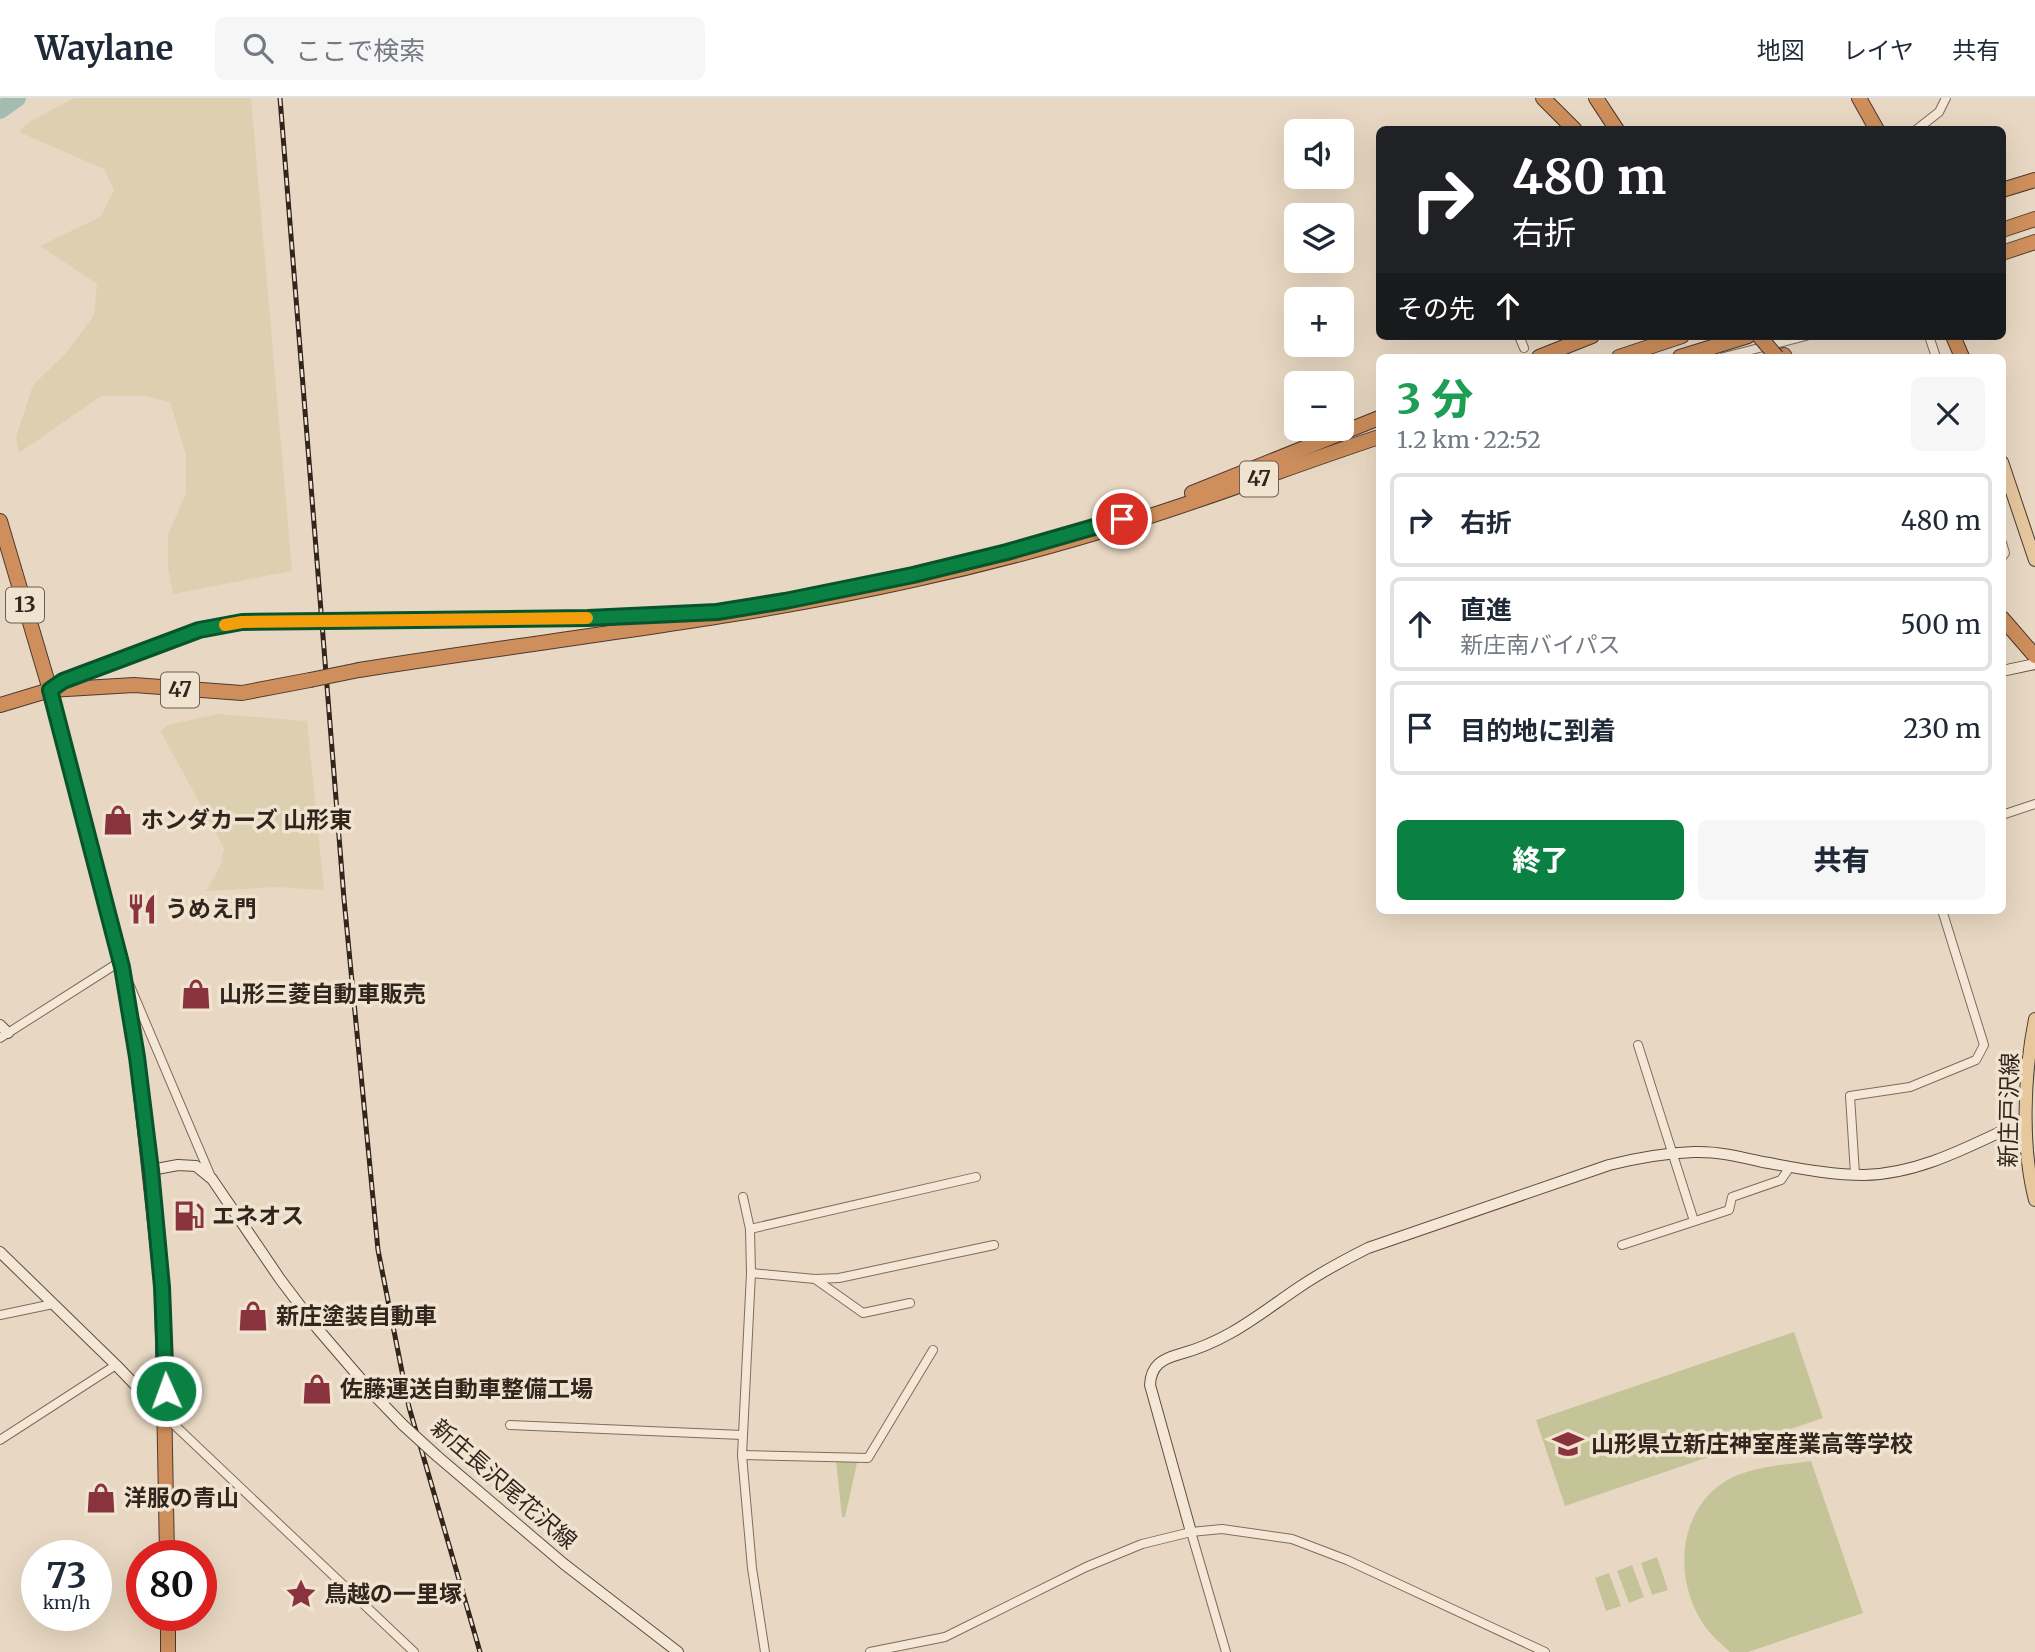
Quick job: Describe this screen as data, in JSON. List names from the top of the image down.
{
  "streets": {
    "highway": ["47", "13"],
    "main road": ["新庄戸沢線"],
    "street": ["新庄長沢尾花沢線"]
  },
  "crossings": [
    ["47", "13"]
  ],
  "places": {
    "shop": [
      "ホンダカーズ 山形東",
      "山形三菱自動車販売",
      "新庄塗装自動車",
      "佐藤運送自動車整備工場",
      "洋服の青山"
    ],
    "restaurant": ["うめえ門"],
    "fuel station": ["エネオス"],
    "school or university": ["山形県立新庄神室産業高等学校"],
    "place": ["鳥越の一里塚"]
  },
  "page": {
    "header": "Waylane",
    "search": "ここで検索",
    "nav": ["地図", "レイヤ", "共有"],
    "map_buttons": ["+", "−"],
    "turn": ["480 m", "右折"],
    "then": "その先",
    "heading": ["3 分", "1.2 km · 22:52"],
    "list": [
      {
        "name": "右折",
        "value": "480 m"
      },
      {
        "name": "直進",
        "note": "新庄南バイパス",
        "value": "500 m"
      },
      {
        "name": "目的地に到着",
        "value": "230 m"
      }
    ],
    "buttons": ["終了", "共有"],
    "speed": "73 km/h",
    "limit": "80"
  }
}
